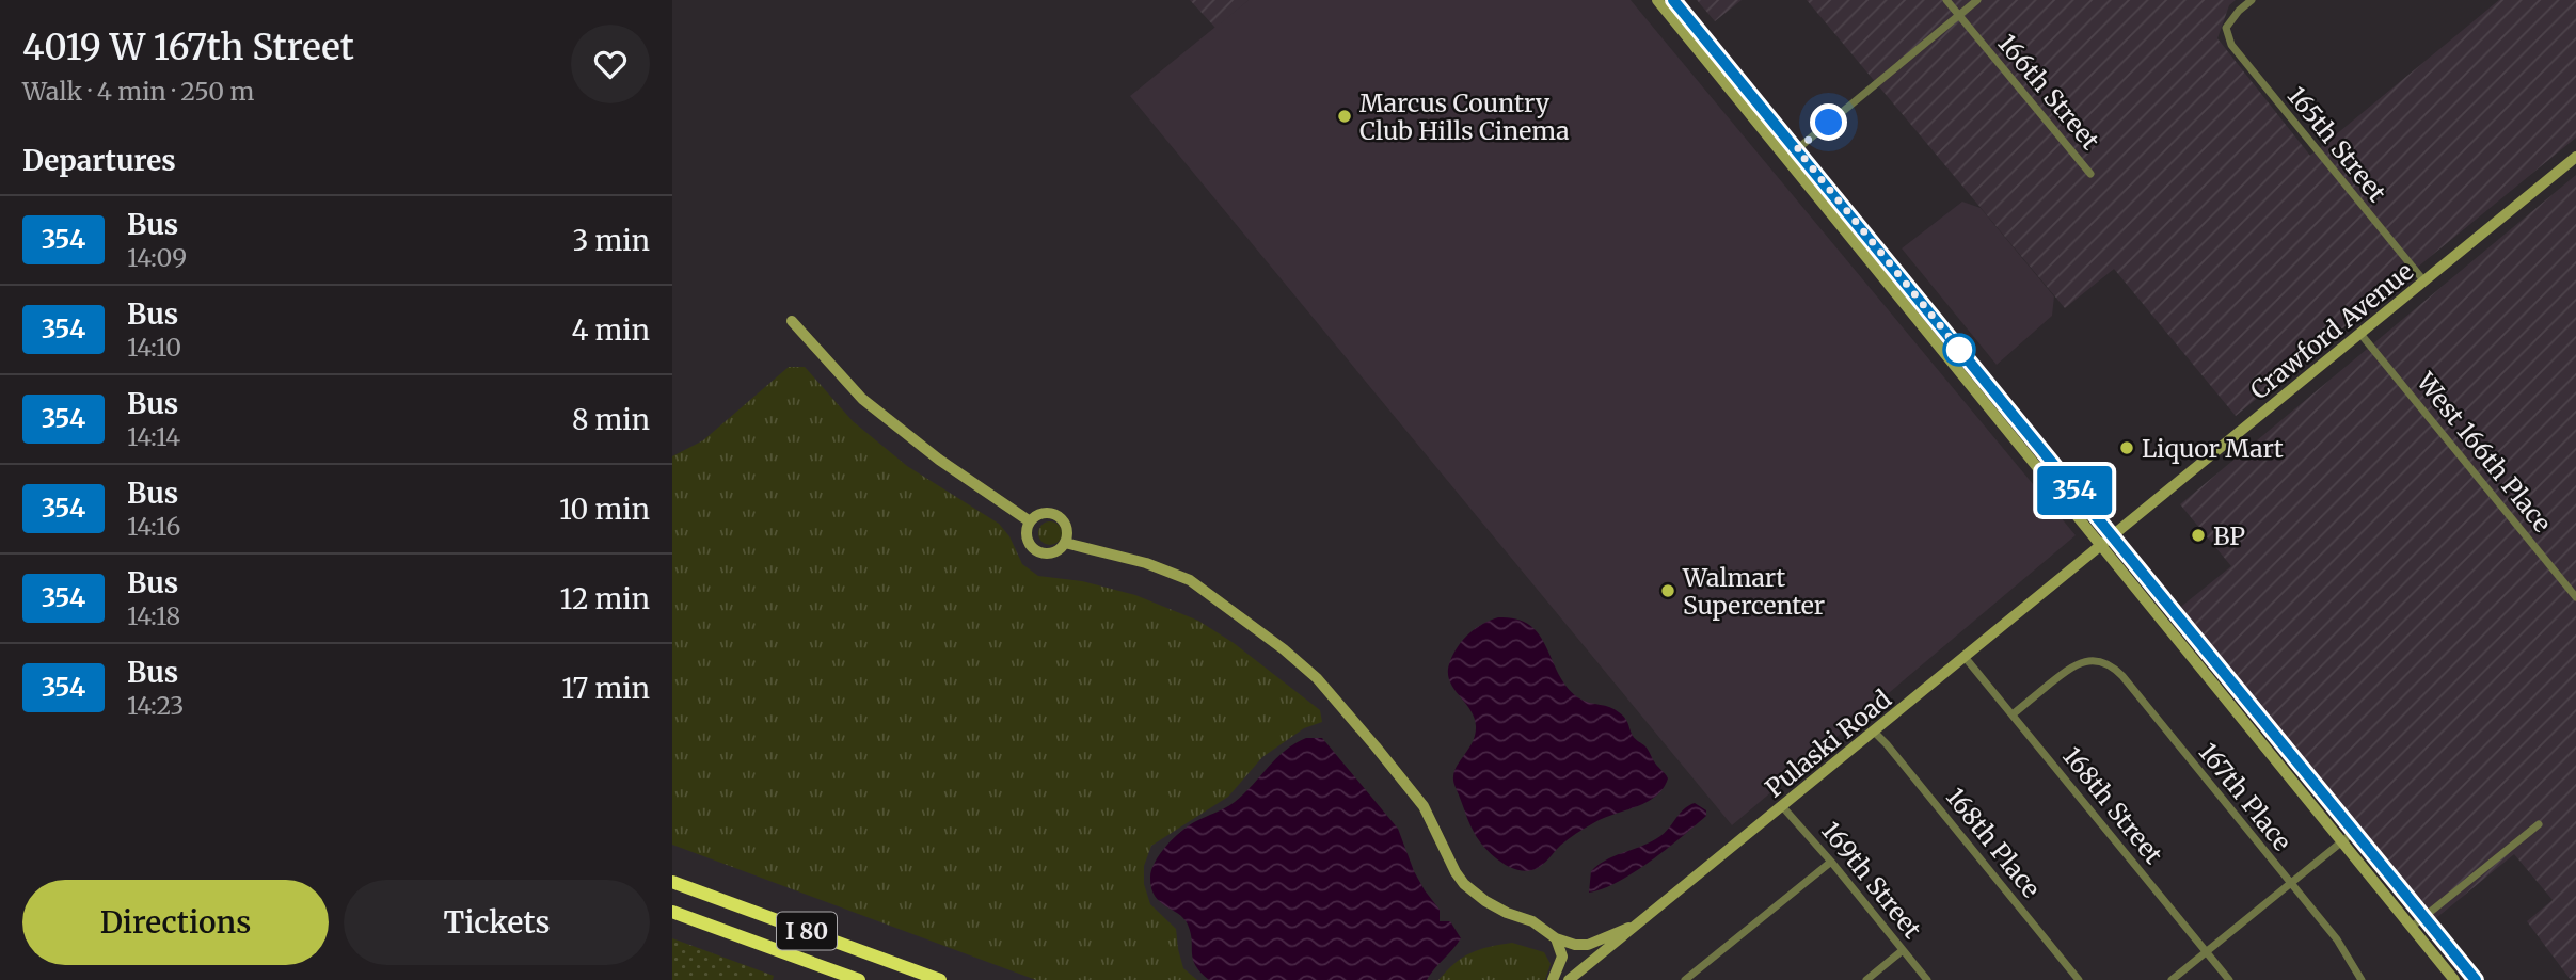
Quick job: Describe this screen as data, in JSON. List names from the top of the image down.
{
  "streets": {
    "highway": ["I 80"],
    "main road": ["Crawford Avenue", "Pulaski Road"],
    "street": [
      "166th Street",
      "165th Street",
      "West 166th Place",
      "167th Place",
      "168th Street",
      "168th Place",
      "169th Street"
    ]
  },
  "crossings": [
    ["165th Street", "Crawford Avenue"],
    ["Crawford Avenue", "West 166th Place"],
    ["Crawford Avenue", "Pulaski Road"],
    ["Pulaski Road", "168th Street"],
    ["Pulaski Road", "168th Place"],
    ["Pulaski Road", "169th Street"],
    ["167th Place", "168th Street"]
  ],
  "places": [
    "Marcus Country Club Hills Cinema",
    "Liquor Mart",
    "BP",
    "Walmart Supercenter"
  ],
  "lines": ["bus line 354"],
  "page": {
    "heading": [
      ["4019 W 167th Street", "Walk · 4 min · 250 m"],
      "Departures"
    ],
    "on_map": "354",
    "list": [
      {
        "mark": "354",
        "name": "Bus",
        "note": "14:09",
        "value": "3 min"
      },
      {
        "mark": "354",
        "name": "Bus",
        "note": "14:10",
        "value": "4 min"
      },
      {
        "mark": "354",
        "name": "Bus",
        "note": "14:14",
        "value": "8 min"
      },
      {
        "mark": "354",
        "name": "Bus",
        "note": "14:16",
        "value": "10 min"
      },
      {
        "mark": "354",
        "name": "Bus",
        "note": "14:18",
        "value": "12 min"
      },
      {
        "mark": "354",
        "name": "Bus",
        "note": "14:23",
        "value": "17 min"
      }
    ],
    "buttons": ["Directions", "Tickets"]
  }
}
